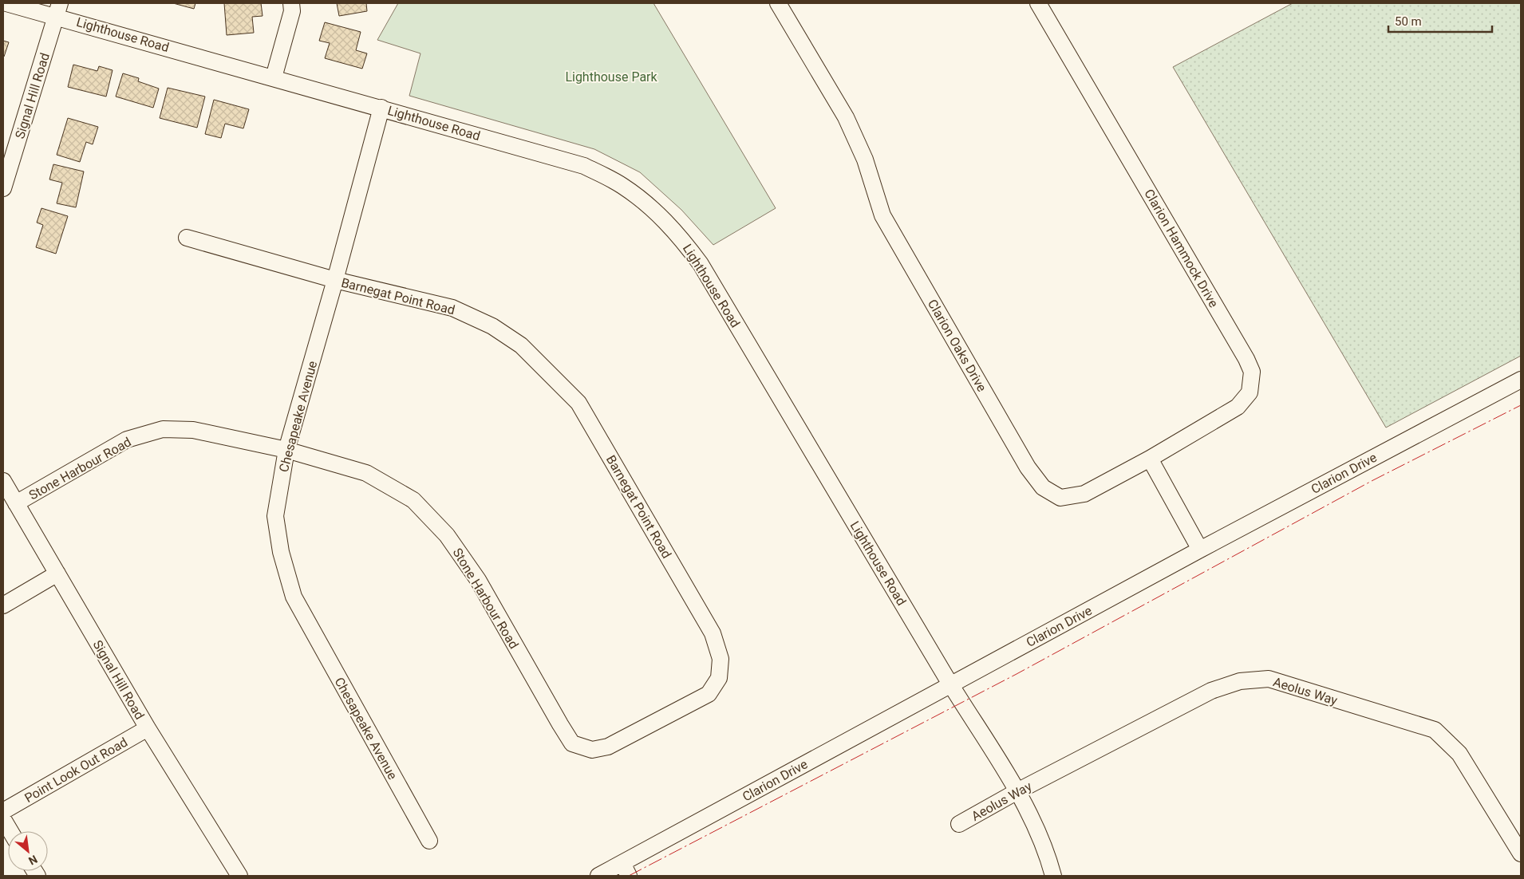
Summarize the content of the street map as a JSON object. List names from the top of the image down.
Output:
{
  "streets": {
    "street": [
      "Lighthouse Road",
      "Signal Hill Road",
      "Clarion Hammock Drive",
      "Barnegat Point Road",
      "Clarion Oaks Drive",
      "Chesapeake Avenue",
      "Stone Harbour Road",
      "Clarion Drive",
      "Aeolus Way",
      "Point Look Out Road"
    ]
  },
  "crossings": [
    ["Lighthouse Road", "Signal Hill Road"],
    ["Lighthouse Road", "Chesapeake Avenue"],
    ["Lighthouse Road", "Clarion Drive"],
    ["Lighthouse Road", "Aeolus Way"],
    ["Signal Hill Road", "Stone Harbour Road"],
    ["Signal Hill Road", "Point Look Out Road"],
    ["Clarion Hammock Drive", "Clarion Oaks Drive"],
    ["Barnegat Point Road", "Chesapeake Avenue"],
    ["Barnegat Point Road", "Stone Harbour Road"],
    ["Chesapeake Avenue", "Stone Harbour Road"]
  ],
  "parks": ["Lighthouse Park"],
  "scale_bar": "50 m",
  "north": "bottom right"
}
